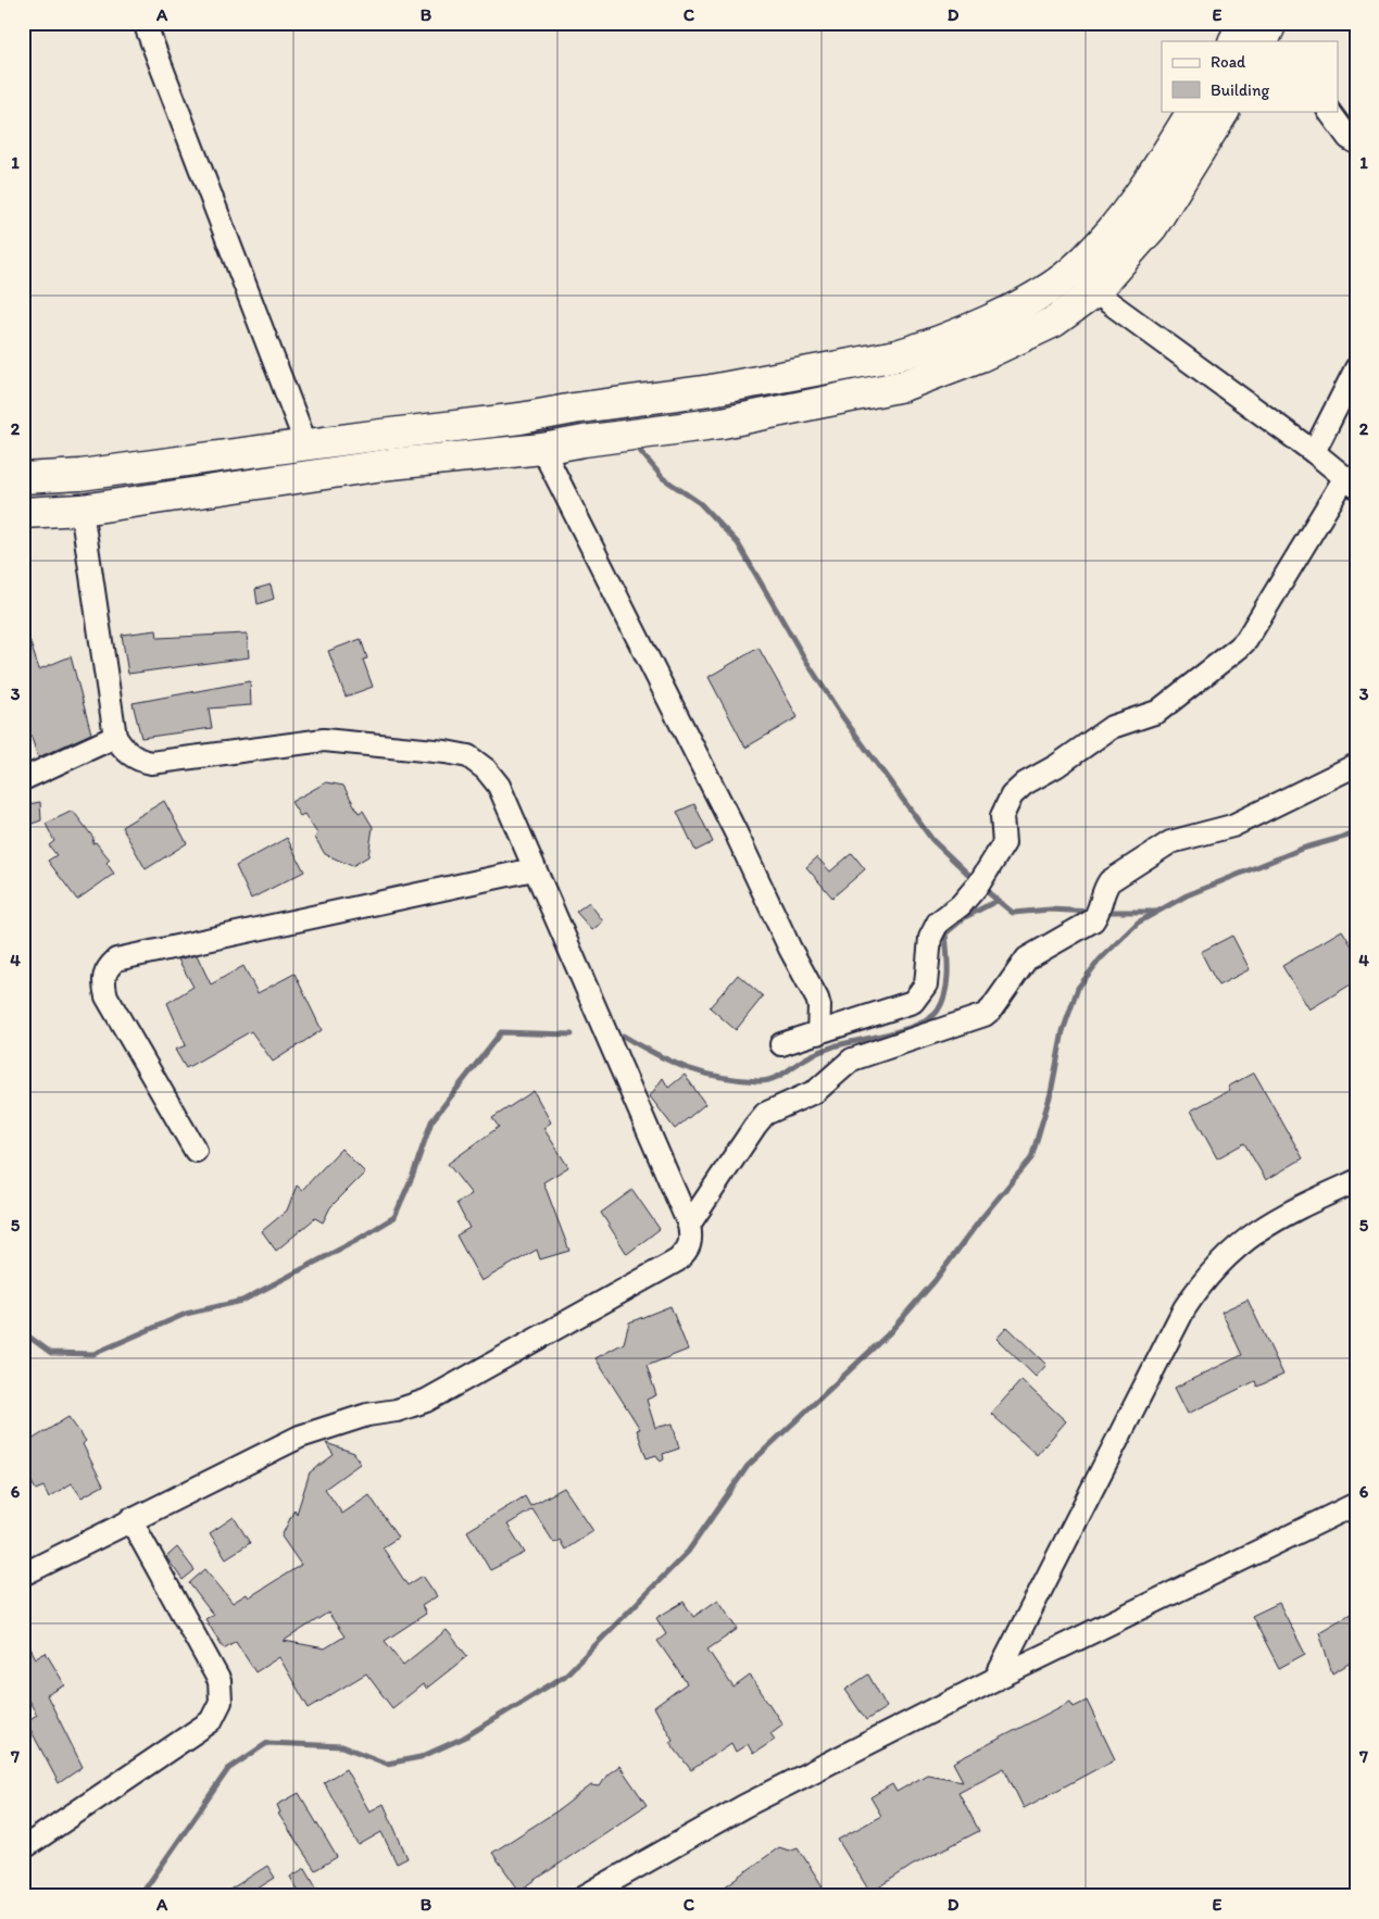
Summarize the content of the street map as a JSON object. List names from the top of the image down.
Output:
{
  "legend": ["Road", "Building"],
  "grid": {
    "columns": [
      "A",
      "B",
      "C",
      "D",
      "E"
    ],
    "rows": [
      "1",
      "2",
      "3",
      "4",
      "5",
      "6",
      "7"
    ]
  }
}
